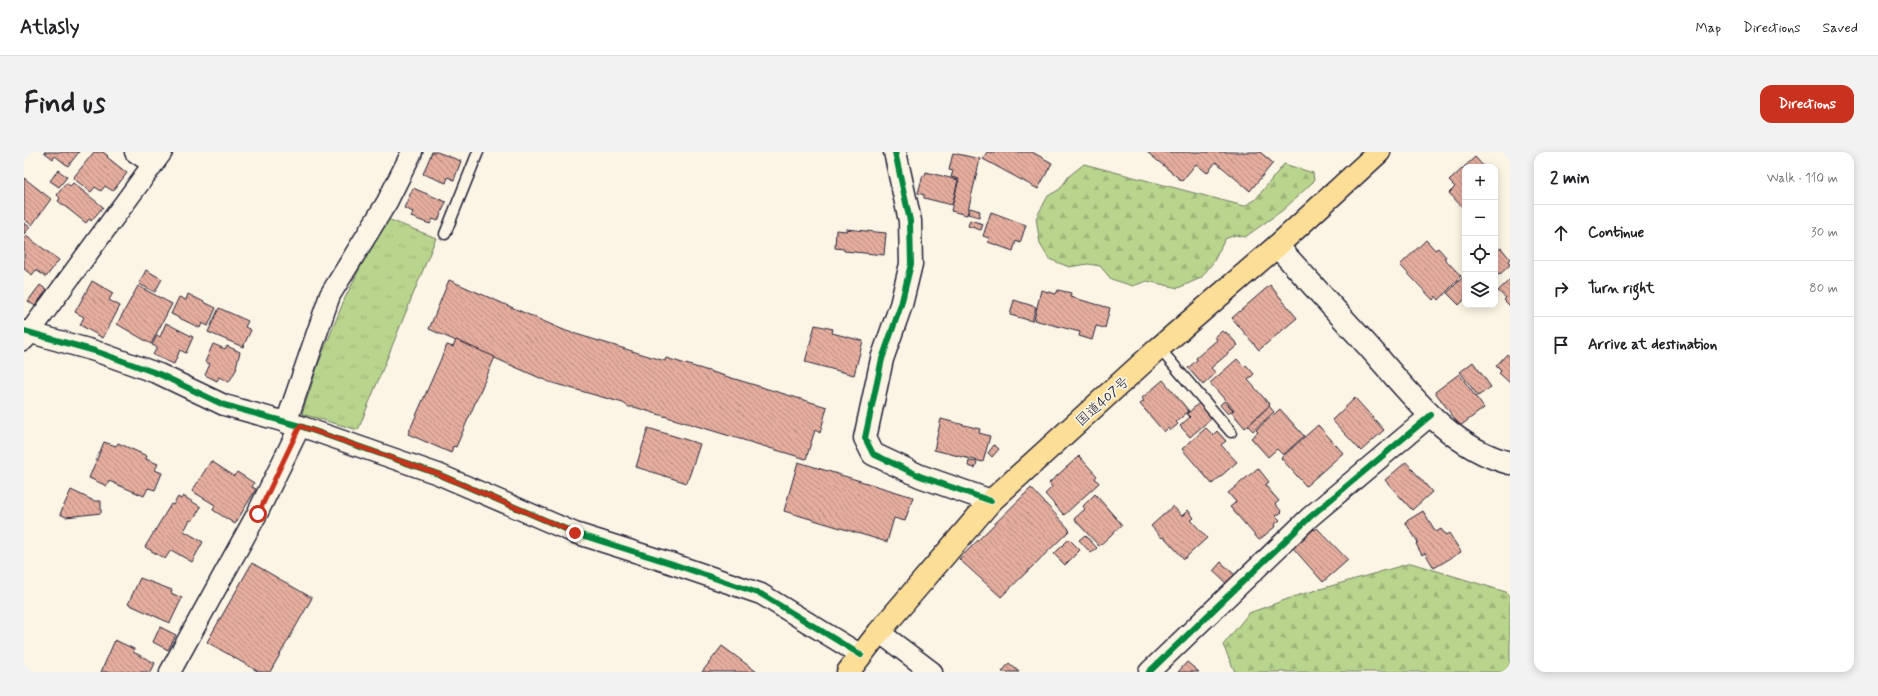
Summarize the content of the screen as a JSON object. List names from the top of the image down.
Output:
{
  "streets": {
    "highway": ["国道407号"]
  },
  "page": {
    "header": "Atlasly",
    "nav": ["Map", "Directions", "Saved"],
    "buttons": "Directions",
    "title": "Find us",
    "heading": ["2 min", "Walk · 110 m"],
    "map_buttons": ["+", "−"],
    "list": [
      ["Continue", "30 m"],
      ["Turn right", "80 m"],
      "Arrive at destination"
    ]
  }
}
